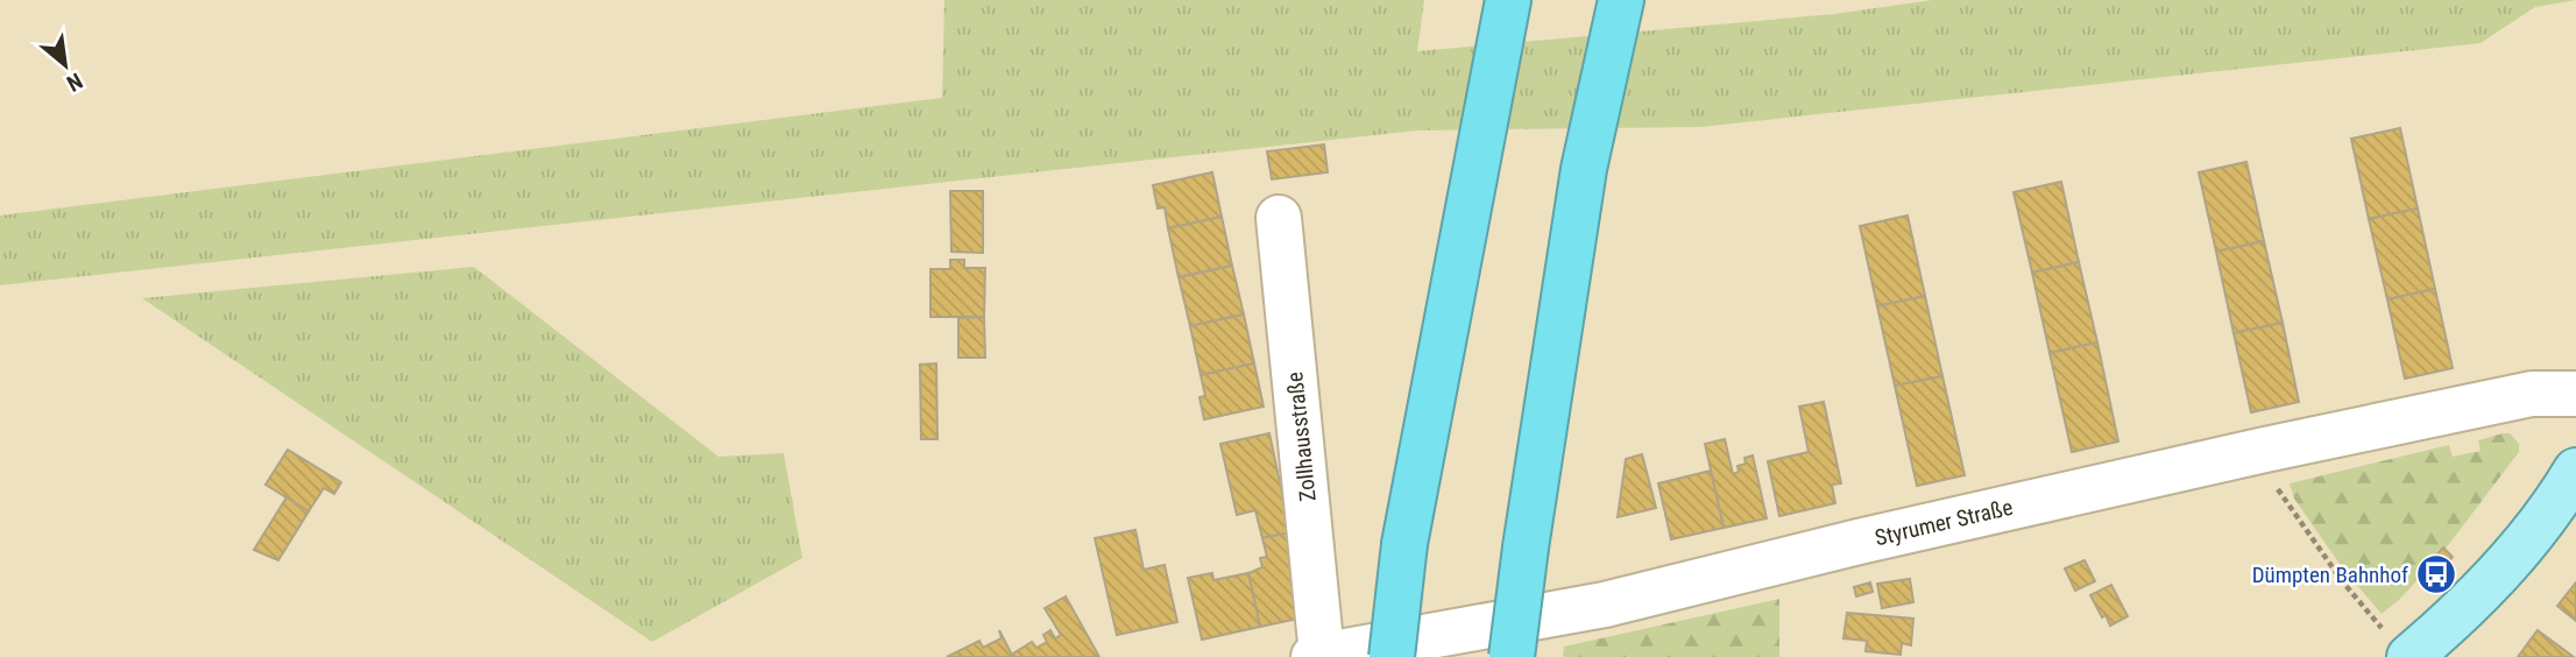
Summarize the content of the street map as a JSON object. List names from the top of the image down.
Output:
{
  "streets": {
    "street": ["Zollhausstraße", "Styrumer Straße"]
  },
  "crossings": [
    ["Zollhausstraße", "Styrumer Straße"]
  ],
  "places": {
    "bus stop": ["Dümpten Bahnhof"]
  },
  "north": "bottom right"
}
